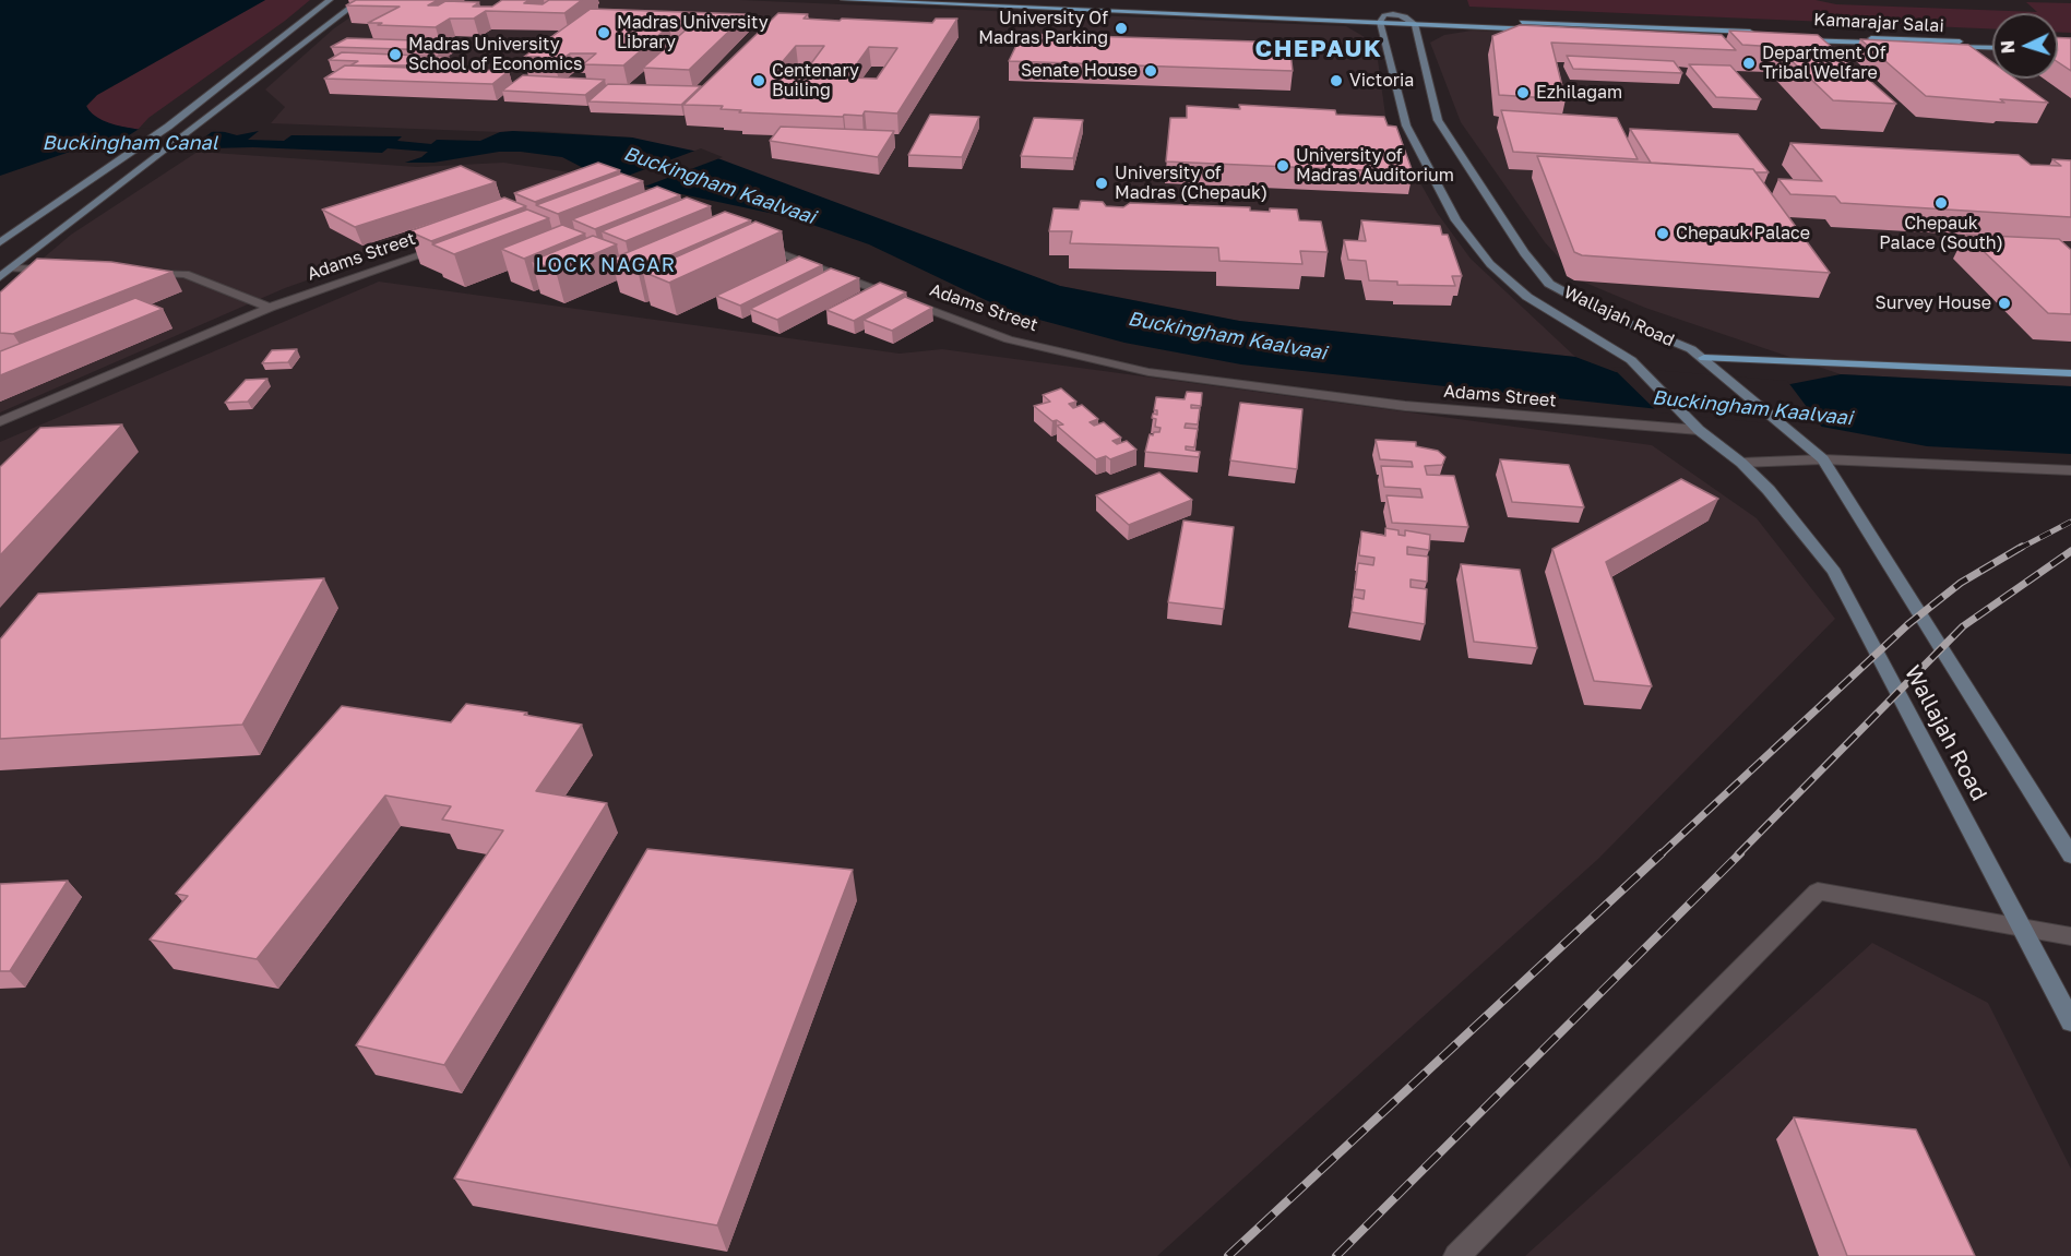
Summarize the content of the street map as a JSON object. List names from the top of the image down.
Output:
{
  "streets": {
    "main road": ["Kamarajar Salai", "Wallajah Road"],
    "street": ["Adams Street"]
  },
  "crossings": [
    ["Adams Street", "Wallajah Road"]
  ],
  "districts": ["CHEPAUK", "LOCK NAGAR"],
  "water": ["Buckingham Canal", "Buckingham Kaalvaai"],
  "places": [
    "University Of Madras Parking",
    "Madras University Library",
    "Madras University School of Economics",
    "Department Of Tribal Welfare",
    "Senate House",
    "Centenary Builing",
    "Victoria",
    "Ezhilagam",
    "University of Madras Auditorium",
    "University of Madras (Chepauk)",
    "Chepauk Palace (South)",
    "Chepauk Palace",
    "Survey House"
  ],
  "north": "left"
}
